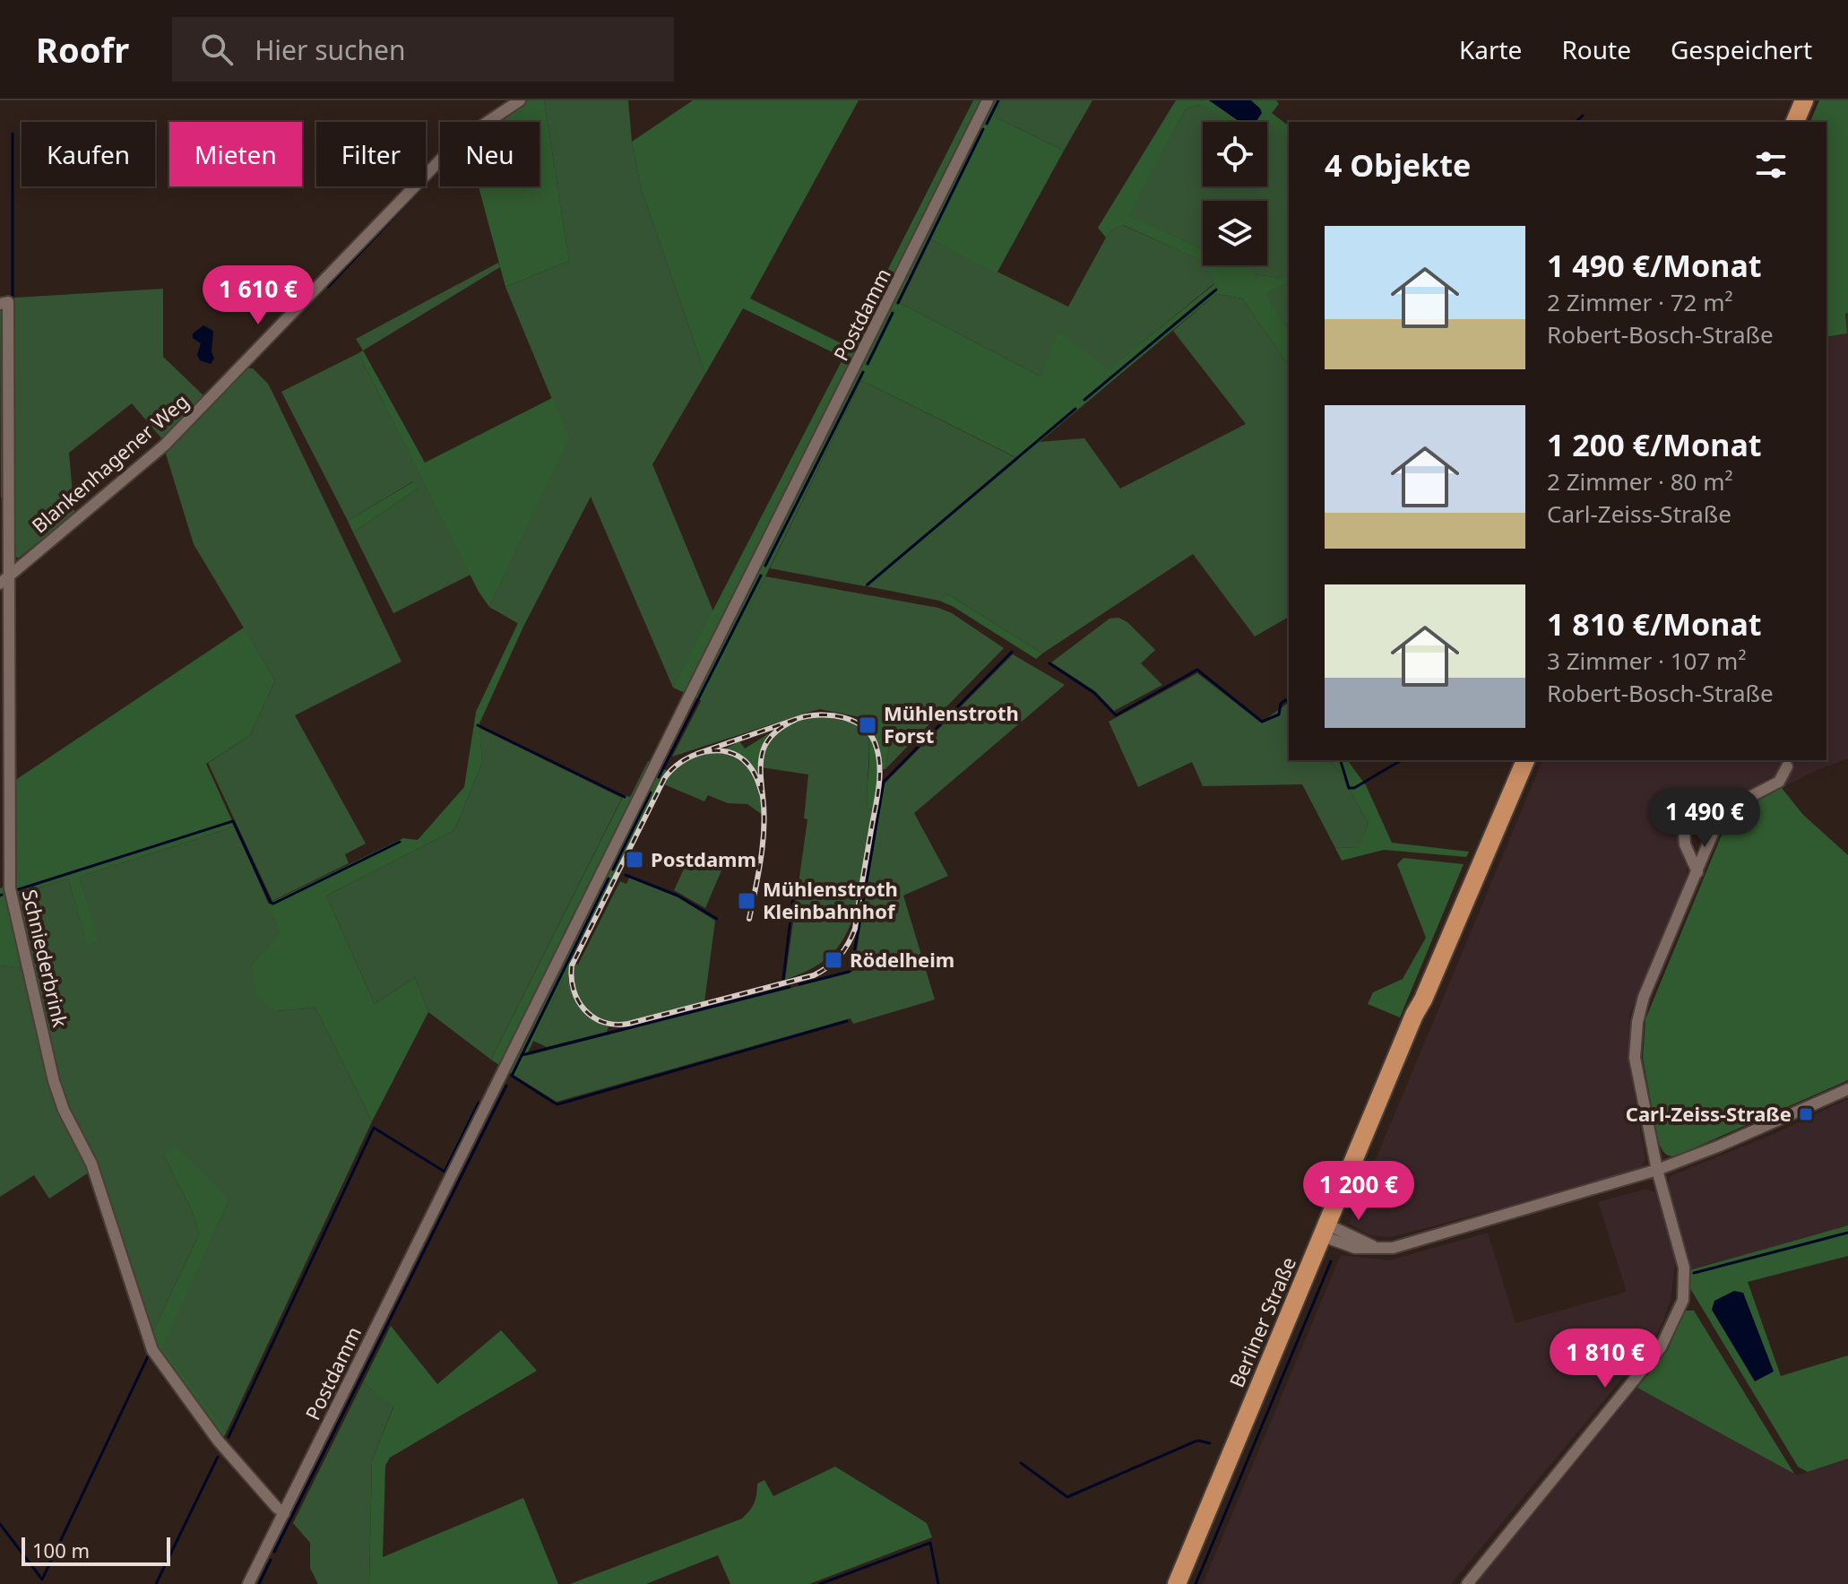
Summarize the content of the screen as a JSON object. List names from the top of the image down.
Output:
{
  "streets": {
    "main road": ["Berliner Straße"],
    "street": ["Postdamm", "Blankenhagener Weg", "Schniederbrink"]
  },
  "crossings": [
    ["Postdamm", "Schniederbrink"],
    ["Blankenhagener Weg", "Schniederbrink"]
  ],
  "places": {
    "transit": [
      "Mühlenstroth Forst",
      "Postdamm",
      "Mühlenstroth Kleinbahnhof",
      "Rödelheim",
      "Carl-Zeiss-Straße"
    ]
  },
  "scale_bar": "100 m",
  "page": {
    "header": "Roofr",
    "search": "Hier suchen",
    "nav": ["Karte", "Route", "Gespeichert"],
    "chip": [
      "Kaufen",
      "Mieten",
      "Filter",
      "Neu"
    ],
    "heading": "4 Objekte",
    "list": [
      {
        "name": "1 490 €/Monat",
        "note": "2 Zimmer · 72 m² · Robert-Bosch-Straße"
      },
      {
        "name": "1 200 €/Monat",
        "note": "2 Zimmer · 80 m² · Carl-Zeiss-Straße"
      },
      {
        "name": "1 810 €/Monat",
        "note": "3 Zimmer · 107 m² · Robert-Bosch-Straße"
      }
    ],
    "price": [
      "1 610 €",
      "1 490 €",
      "1 200 €",
      "1 810 €"
    ],
    "scale": "100 m"
  }
}
